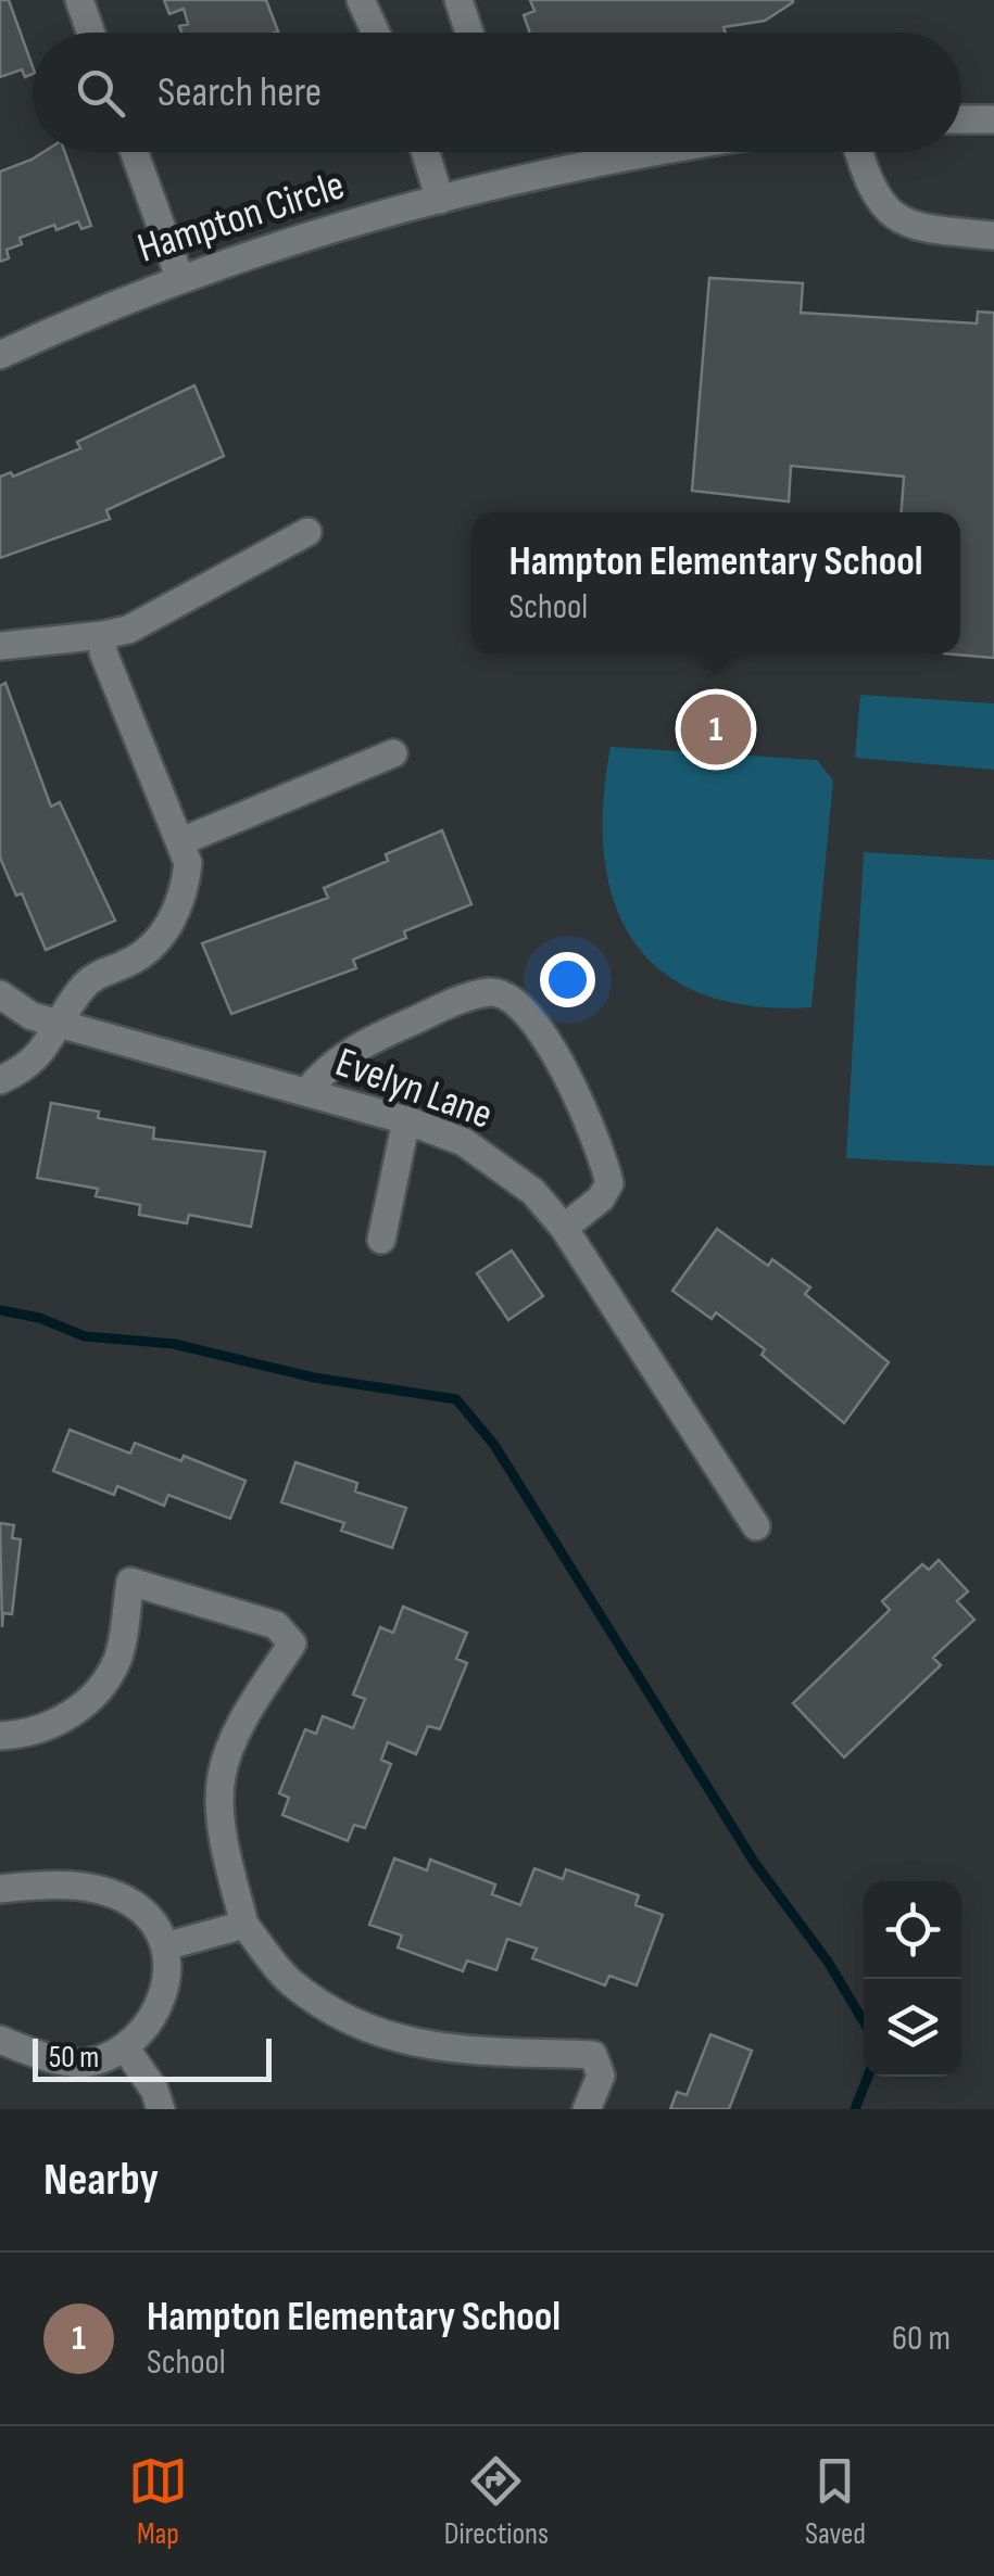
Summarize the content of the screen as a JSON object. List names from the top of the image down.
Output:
{
  "streets": {
    "street": ["Hampton Circle", "Evelyn Lane"]
  },
  "scale_bar": "50 m",
  "page": {
    "search": "Search here",
    "popup": ["Hampton Elementary School", "School"],
    "pins": "1",
    "scale": "50 m",
    "heading": "Nearby",
    "list": [
      {
        "mark": "1",
        "name": "Hampton Elementary School",
        "note": "School",
        "value": "60 m"
      }
    ],
    "nav": ["Map", "Directions", "Saved"]
  }
}
